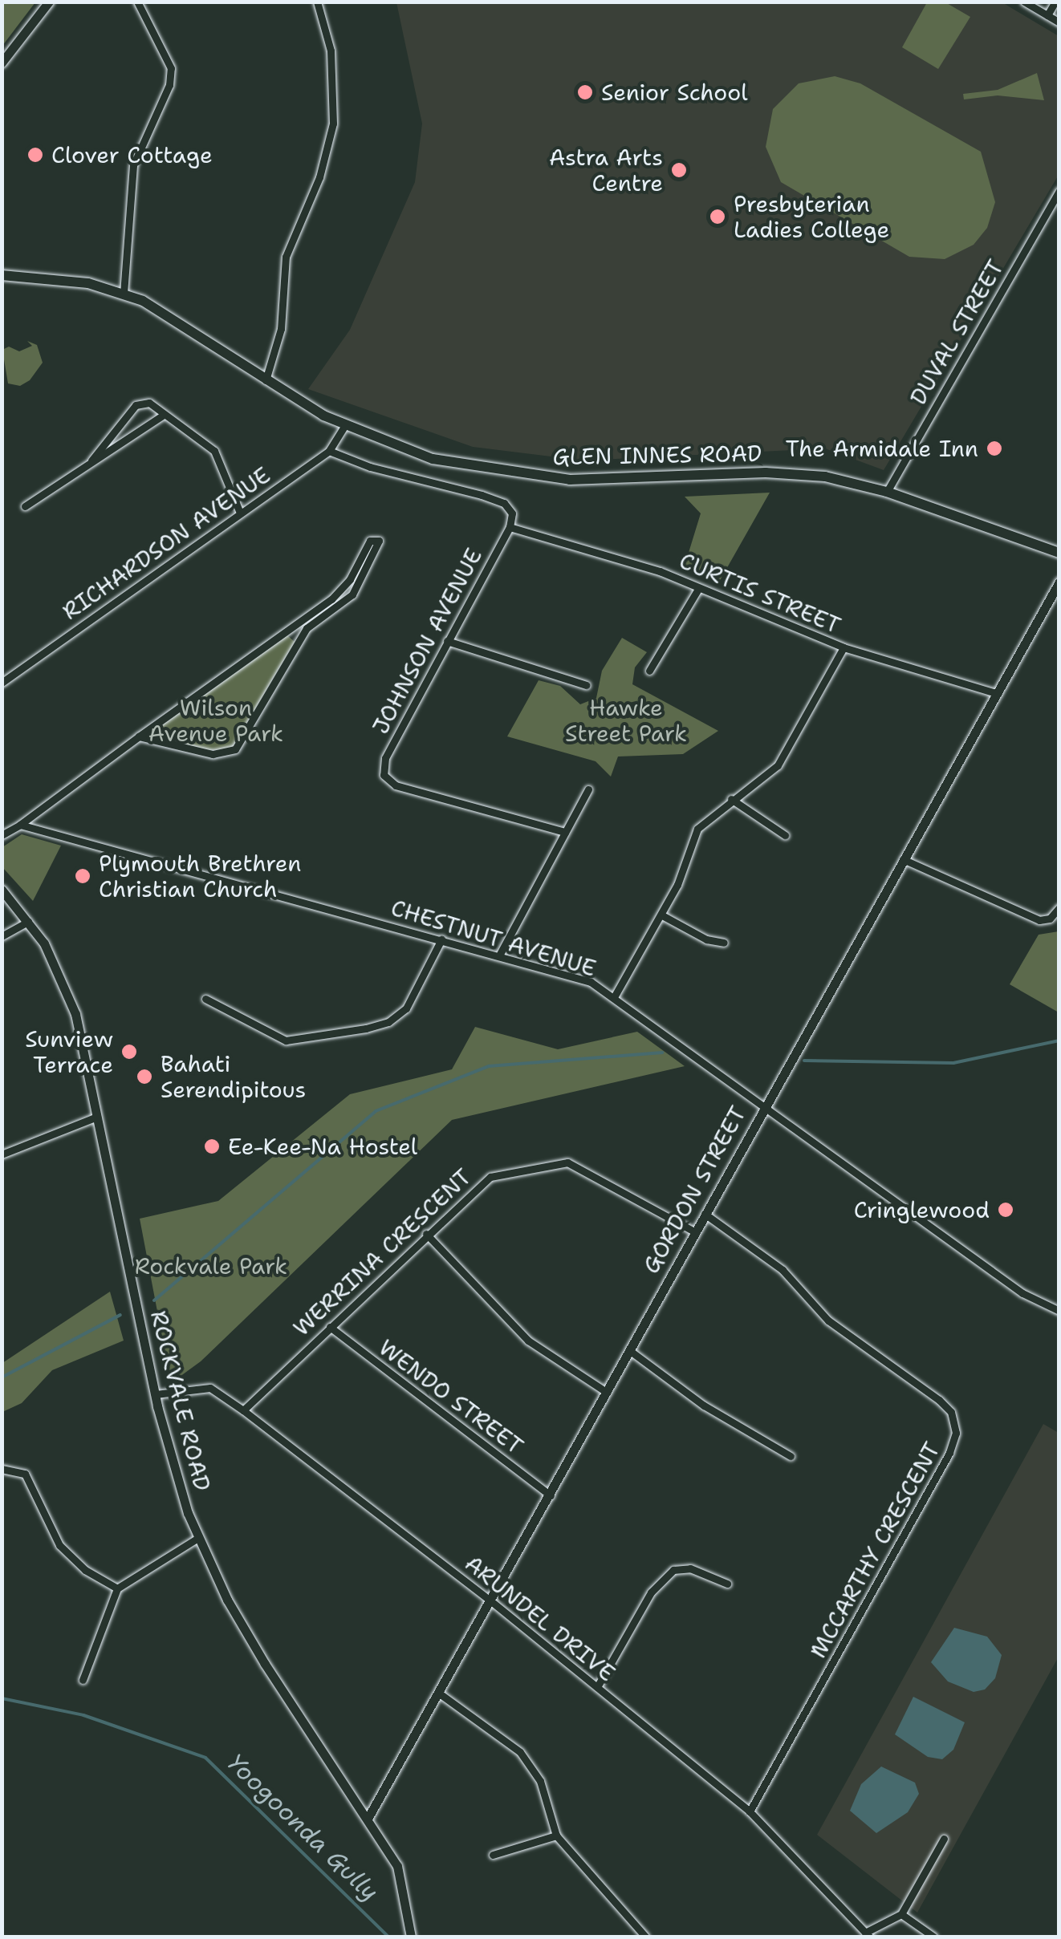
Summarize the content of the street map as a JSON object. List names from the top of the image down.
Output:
{
  "streets": {
    "main road": ["GLEN INNES ROAD"],
    "street": [
      "DUVAL STREET",
      "RICHARDSON AVENUE",
      "CURTIS STREET",
      "JOHNSON AVENUE",
      "CHESTNUT AVENUE",
      "GORDON STREET",
      "WERRINA CRESCENT",
      "WENDO STREET",
      "ROCKVALE ROAD",
      "MCCARTHY CRESCENT",
      "ARUNDEL DRIVE"
    ]
  },
  "crossings": [
    ["DUVAL STREET", "GLEN INNES ROAD"],
    ["GLEN INNES ROAD", "RICHARDSON AVENUE"],
    ["CURTIS STREET", "JOHNSON AVENUE"],
    ["CURTIS STREET", "GORDON STREET"],
    ["CHESTNUT AVENUE", "GORDON STREET"],
    ["GORDON STREET", "WERRINA CRESCENT"],
    ["GORDON STREET", "WENDO STREET"],
    ["GORDON STREET", "ROCKVALE ROAD"],
    ["GORDON STREET", "MCCARTHY CRESCENT"],
    ["GORDON STREET", "ARUNDEL DRIVE"],
    ["WERRINA CRESCENT", "WENDO STREET"],
    ["WERRINA CRESCENT", "ARUNDEL DRIVE"],
    ["ROCKVALE ROAD", "ARUNDEL DRIVE"],
    ["MCCARTHY CRESCENT", "ARUNDEL DRIVE"]
  ],
  "water": ["Yoogoonda Gully"],
  "parks": ["Wilson Avenue Park", "Hawke Street Park", "Rockvale Park"],
  "places": [
    "Senior School",
    "Clover Cottage",
    "Astra Arts Centre",
    "Presbyterian Ladies College",
    "The Armidale Inn",
    "Plymouth Brethren Christian Church",
    "Sunview Terrace",
    "Bahati Serendipitous",
    "Ee-Kee-Na Hostel",
    "Cringlewood"
  ]
}
